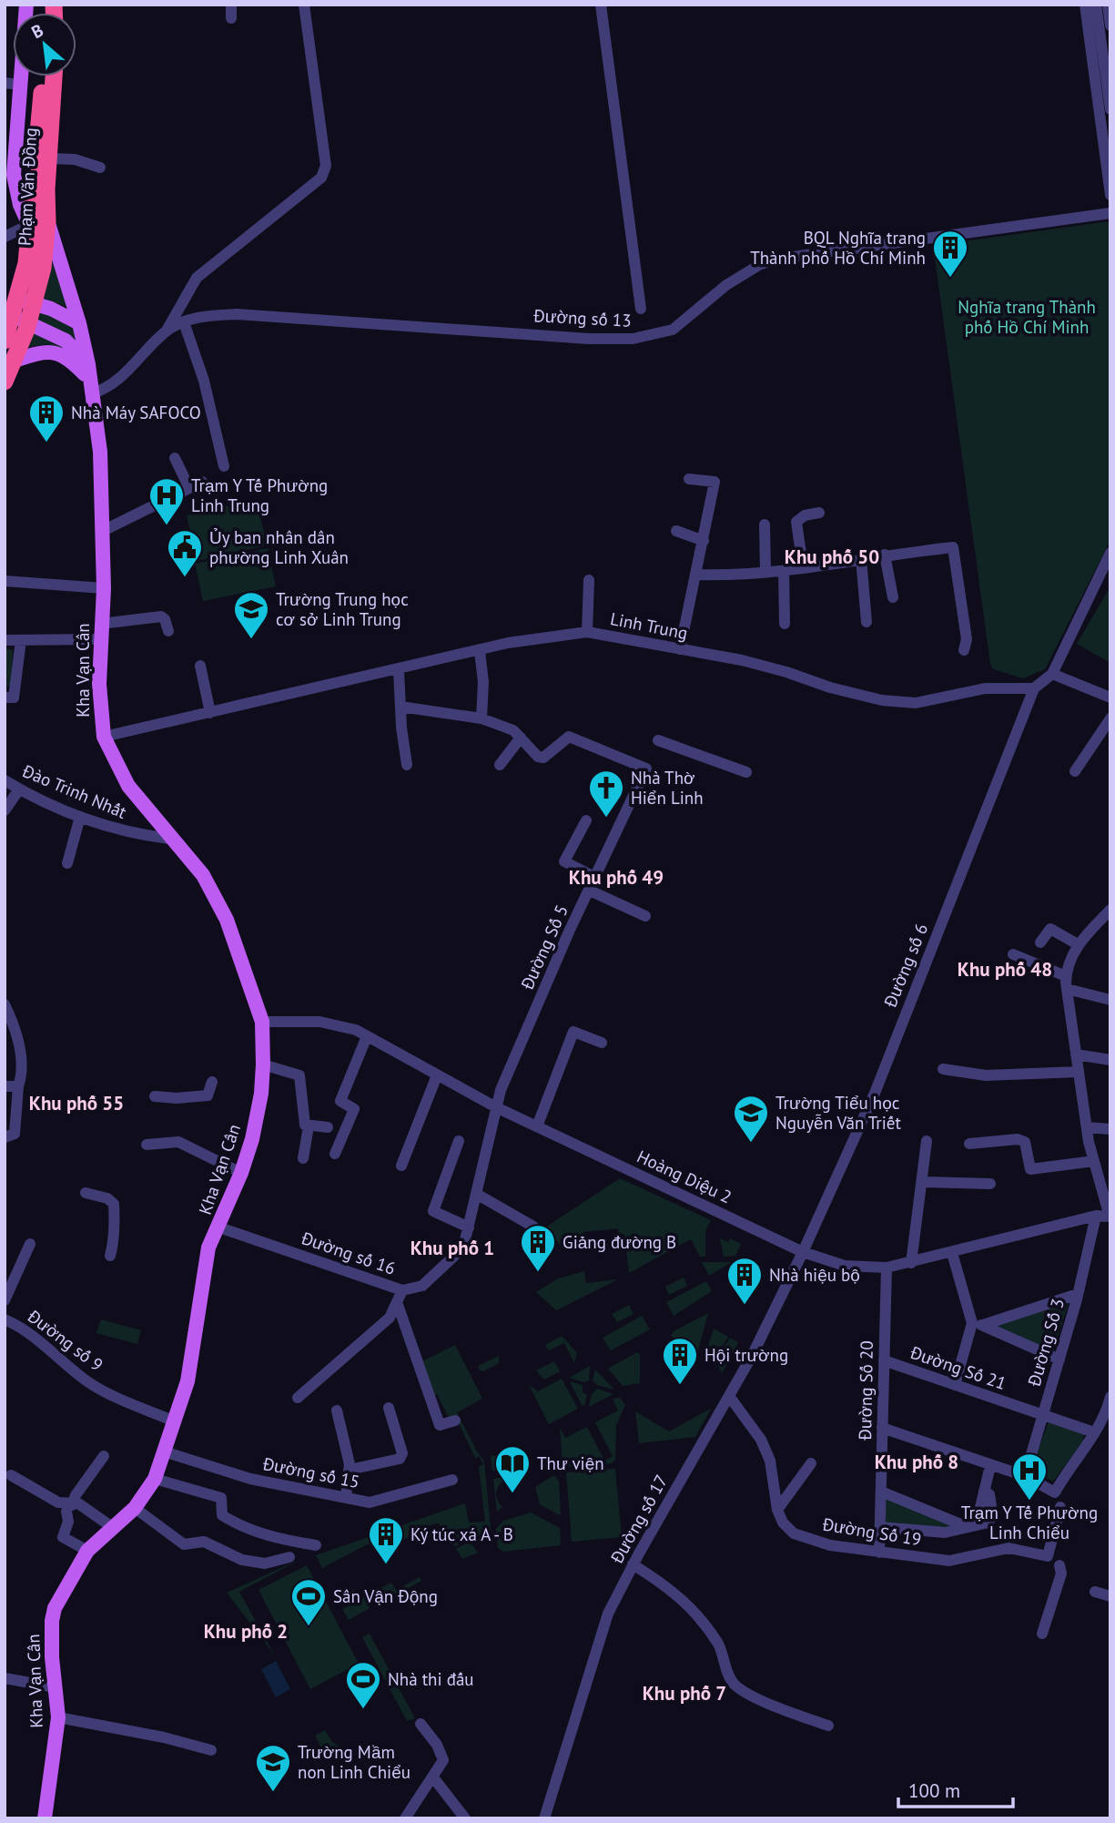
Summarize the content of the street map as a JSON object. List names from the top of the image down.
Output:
{
  "streets": {
    "highway": ["Phạm Văn Đồng"],
    "main road": ["Kha Vạn Cân"],
    "street": [
      "Đường số 13",
      "Linh Trung",
      "Đào Trinh Nhất",
      "Đường Số 5",
      "Đường số 6",
      "Hoàng Diệu 2",
      "Đường số 16",
      "Đường số 9",
      "Đường Số 3",
      "Đường Số 21",
      "Đường Số 20",
      "Đường số 15",
      "Đường số 17",
      "Đường Số 19"
    ]
  },
  "crossings": [
    ["Phạm Văn Đồng", "Kha Vạn Cân"],
    ["Đường số 13", "Kha Vạn Cân"],
    ["Linh Trung", "Kha Vạn Cân"],
    ["Linh Trung", "Đường số 6"],
    ["Kha Vạn Cân", "Đào Trinh Nhất"],
    ["Kha Vạn Cân", "Hoàng Diệu 2"],
    ["Kha Vạn Cân", "Đường số 16"],
    ["Kha Vạn Cân", "Đường số 9"],
    ["Kha Vạn Cân", "Đường số 15"],
    ["Đường Số 5", "Hoàng Diệu 2"],
    ["Đường Số 5", "Đường số 16"],
    ["Đường số 6", "Hoàng Diệu 2"],
    ["Đường số 6", "Đường số 17"],
    ["Hoàng Diệu 2", "Đường số 16"],
    ["Hoàng Diệu 2", "Đường Số 3"],
    ["Hoàng Diệu 2", "Đường Số 20"],
    ["Hoàng Diệu 2", "Đường số 17"],
    ["Đường Số 3", "Đường Số 21"],
    ["Đường Số 21", "Đường Số 20"],
    ["Đường Số 20", "Đường Số 19"],
    ["Đường số 17", "Đường Số 19"]
  ],
  "districts": [
    "Khu phố 50",
    "Khu phố 49",
    "Khu phố 48",
    "Khu phố 55",
    "Khu phố 1",
    "Khu phố 8",
    "Khu phố 2",
    "Khu phố 7"
  ],
  "parks": ["Nghĩa trang Thành phố Hồ Chí Minh"],
  "places": {
    "building": [
      "BQL Nghĩa trang Thành phố Hồ Chí Minh",
      "Nhà Máy SAFOCO",
      "Giảng đường B",
      "Nhà hiệu bộ",
      "Hội trường",
      "Ký túc xá A - B"
    ],
    "hospital": ["Trạm Y Tế Phường Linh Trung", "Trạm Y Tế Phường Linh Chiểu"],
    "public building": ["Ủy ban nhân dân phường Linh Xuân"],
    "school or university": ["Trường Trung học cơ sở Linh Trung", "Trường Tiểu học Nguyễn Văn Triết", "Trường Mầm non Linh Chiểu"],
    "church": ["Nhà Thờ Hiển Linh"],
    "library": ["Thư viện"],
    "sports": ["Sân Vận Động", "Nhà thi đấu"]
  },
  "scale_bar": "100 m",
  "north": "top left"
}
